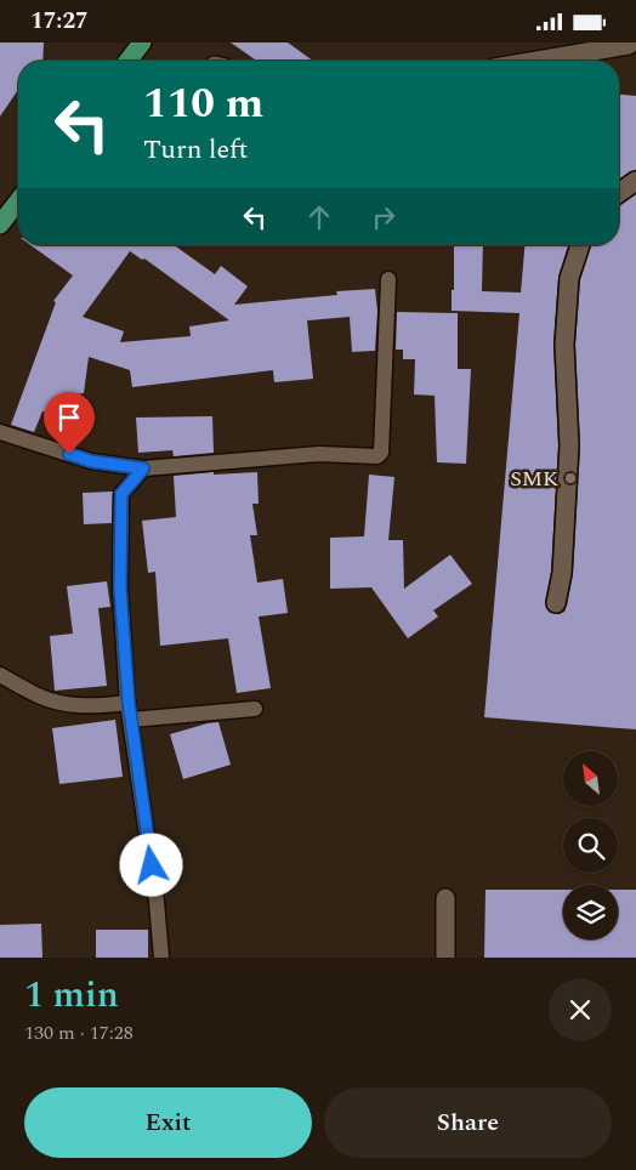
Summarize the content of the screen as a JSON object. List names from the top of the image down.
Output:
{
  "places": ["SMK"],
  "north": "top left",
  "page": {
    "status": "17:27",
    "turn": ["110 m", "Turn left"],
    "heading": ["1 min", "130 m · 17:28"],
    "buttons": ["Exit", "Share"]
  }
}
